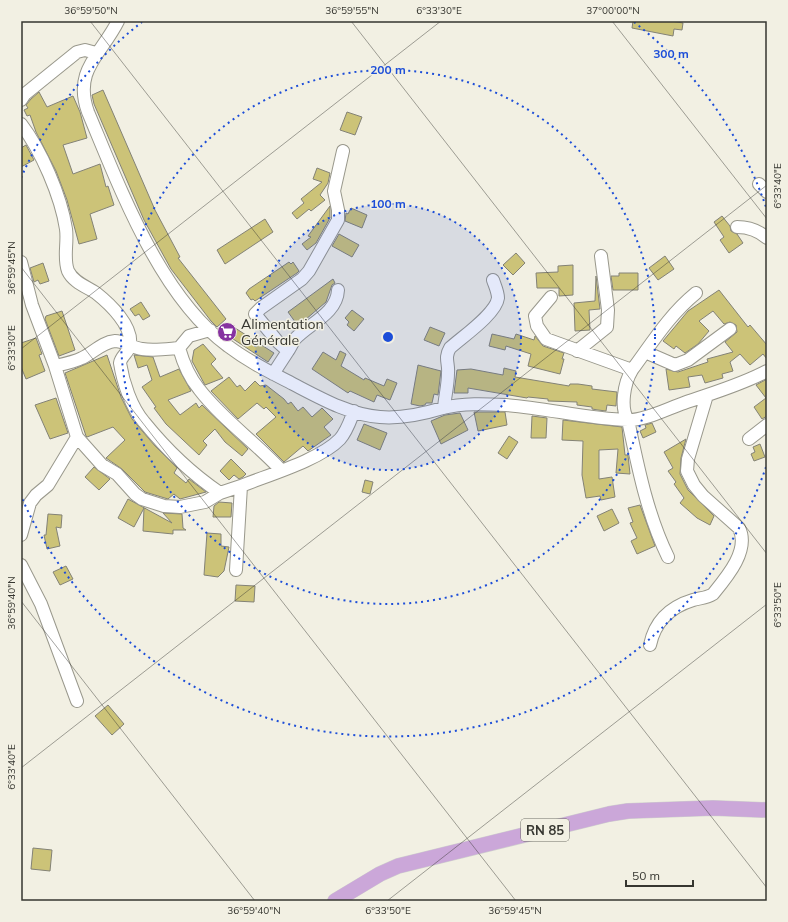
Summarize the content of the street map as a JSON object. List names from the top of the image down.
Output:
{
  "streets": {
    "main road": ["RN 85"]
  },
  "places": {
    "supermarket": ["Alimentation Générale"]
  },
  "scale_bar": "50 m",
  "coordinates": [
    "36°59'50\"N",
    "36°59'55\"N",
    "6°33'30\"E",
    "37°00'00\"N",
    "6°33'40\"E",
    "36°59'45\"N",
    "36°59'40\"N",
    "6°33'50\"E"
  ],
  "rings": ["300 m", "200 m", "100 m"]
}
